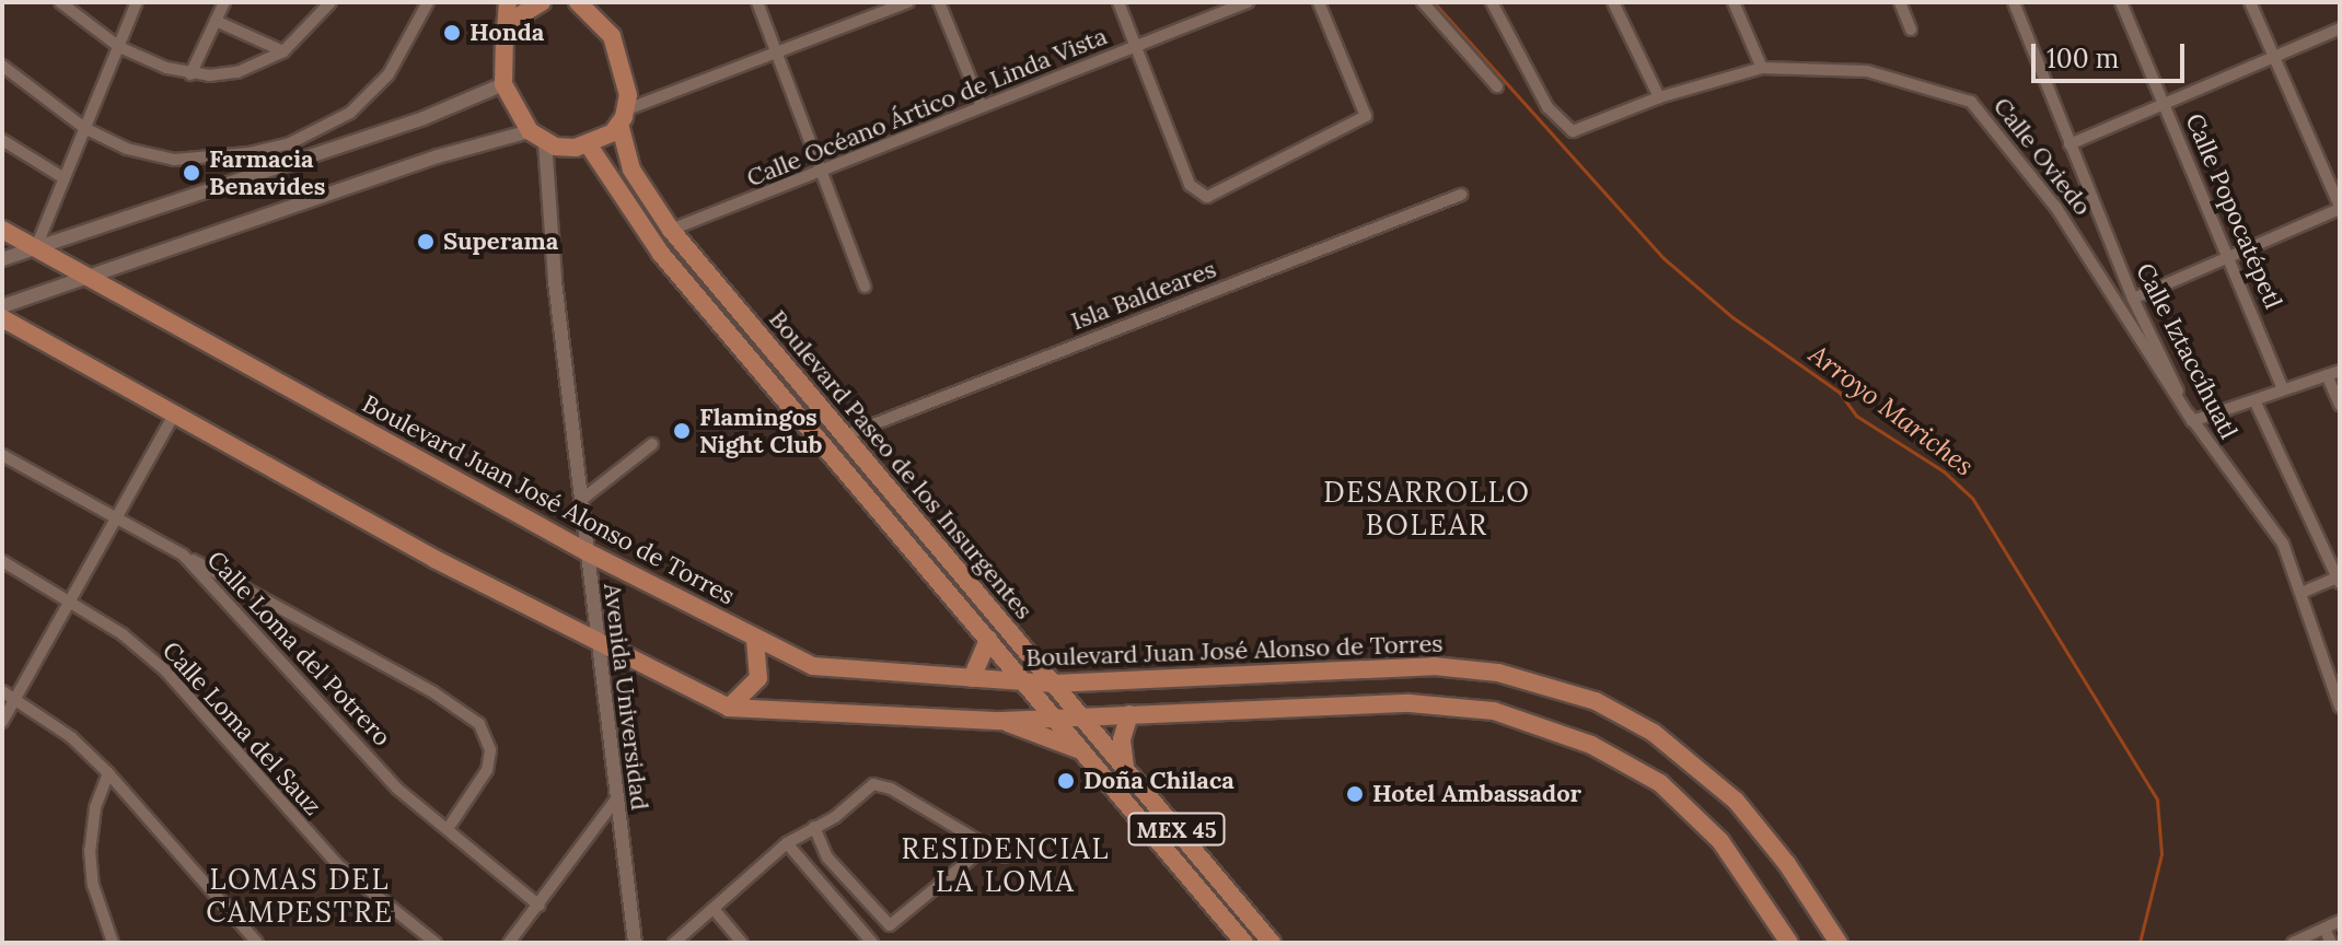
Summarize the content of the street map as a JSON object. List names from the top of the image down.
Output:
{
  "streets": {
    "main road": ["Boulevard Paseo de los Insurgentes", "Boulevard Juan José Alonso de Torres", "MEX 45"],
    "street": [
      "Calle Océano Ártico de Linda Vista",
      "Calle Oviedo",
      "Calle Popocatépetl",
      "Isla Baldeares",
      "Calle Iztaccíhuatl",
      "Calle Loma del Potrero",
      "Avenida Universidad",
      "Calle Loma del Sauz"
    ]
  },
  "crossings": [
    ["Calle Océano Ártico de Linda Vista", "Boulevard Paseo de los Insurgentes"],
    ["Calle Oviedo", "Calle Iztaccíhuatl"],
    ["Isla Baldeares", "Boulevard Paseo de los Insurgentes"],
    ["Boulevard Paseo de los Insurgentes", "Boulevard Juan José Alonso de Torres"],
    ["Boulevard Juan José Alonso de Torres", "Avenida Universidad"]
  ],
  "districts": ["DESARROLLO BOLEAR", "RESIDENCIAL LA LOMA", "LOMAS DEL CAMPESTRE"],
  "water": ["Arroyo Mariches"],
  "places": [
    "Honda",
    "Farmacia Benavides",
    "Superama",
    "Flamingos Night Club",
    "Doña Chilaca",
    "Hotel Ambassador"
  ],
  "scale_bar": "100 m"
}
